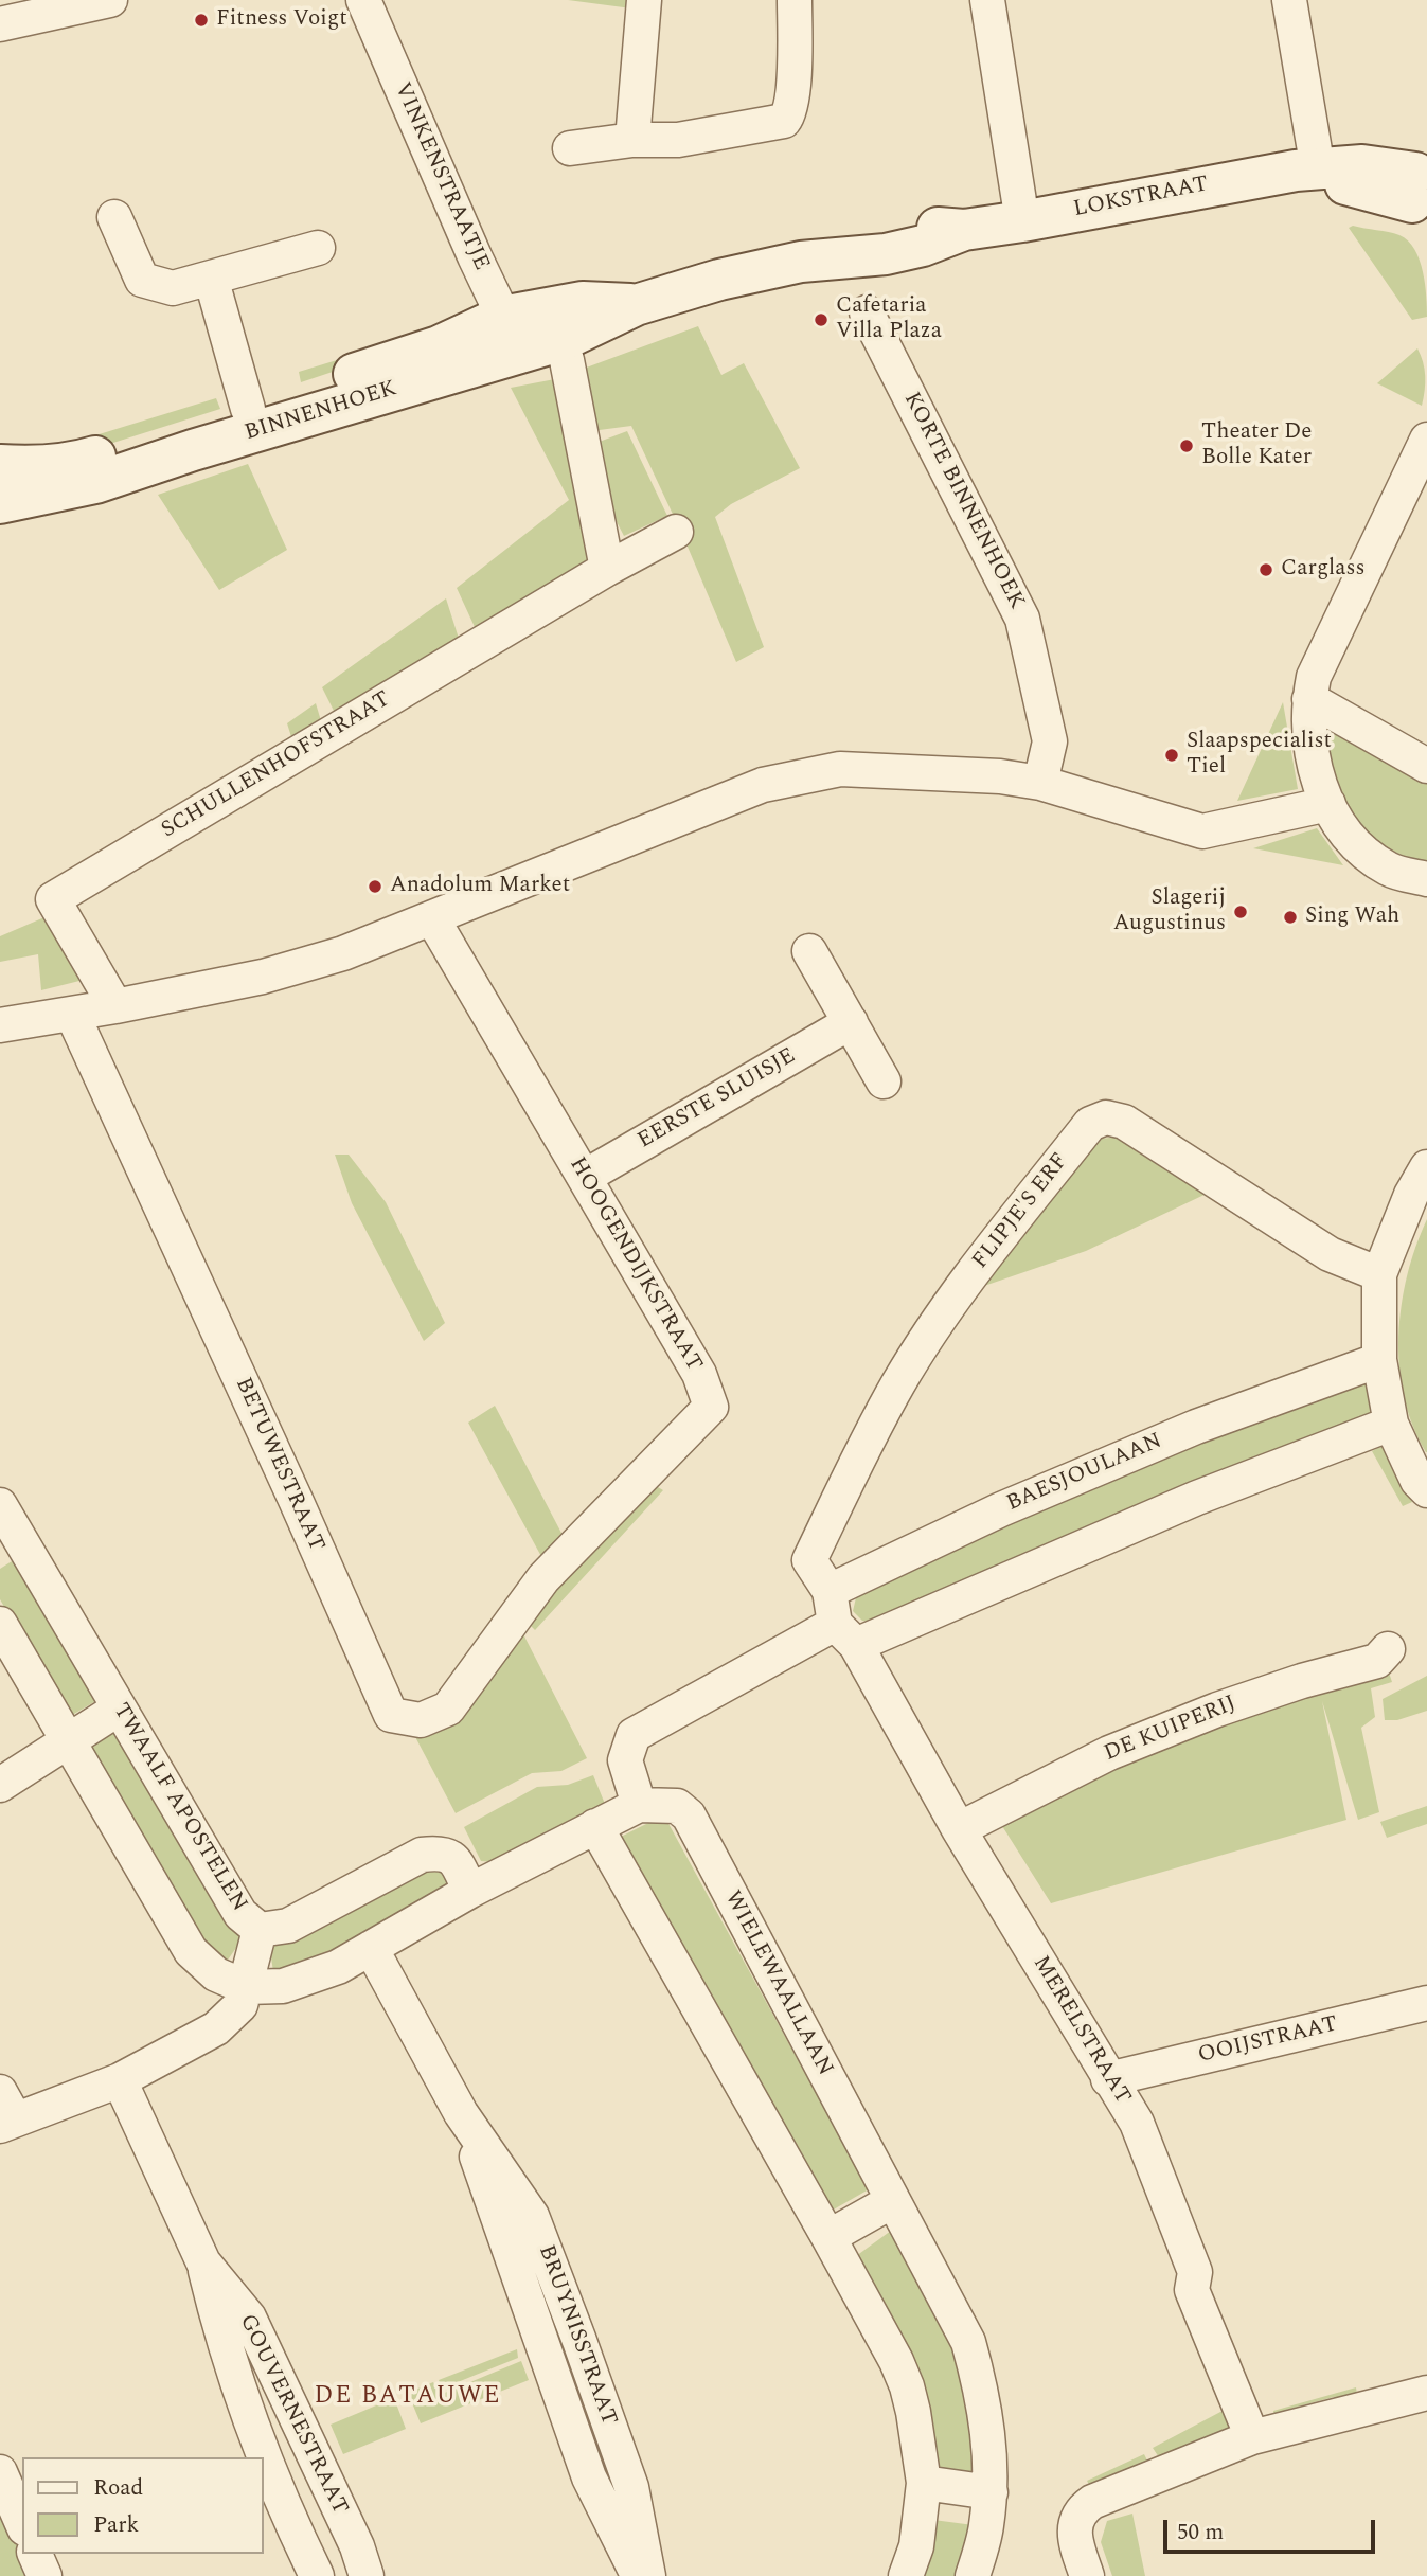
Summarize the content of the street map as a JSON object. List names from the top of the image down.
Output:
{
  "streets": {
    "main road": ["LOKSTRAAT", "BINNENHOEK"],
    "street": [
      "VINKENSTRAATJE",
      "KORTE BINNENHOEK",
      "SCHULLENHOFSTRAAT",
      "EERSTE SLUISJE",
      "FLIPJE'S ERF",
      "HOOGENDIJKSTRAAT",
      "BETUWESTRAAT",
      "BAESJOULAAN",
      "DE KUIPERIJ",
      "TWAALF APOSTELEN",
      "WIELEWAALLAAN",
      "MERELSTRAAT",
      "OOIJSTRAAT",
      "BRUYNISSTRAAT",
      "GOUVERNESTRAAT"
    ]
  },
  "crossings": [
    ["VINKENSTRAATJE", "BINNENHOEK"],
    ["LOKSTRAAT", "BINNENHOEK"],
    ["EERSTE SLUISJE", "HOOGENDIJKSTRAAT"],
    ["FLIPJE'S ERF", "BAESJOULAAN"],
    ["HOOGENDIJKSTRAAT", "BETUWESTRAAT"],
    ["DE KUIPERIJ", "MERELSTRAAT"],
    ["MERELSTRAAT", "OOIJSTRAAT"]
  ],
  "districts": ["DE BATAUWE"],
  "places": [
    "Fitness Voigt",
    "Cafetaria Villa Plaza",
    "Theater De Bolle Kater",
    "Carglass",
    "Slaapspecialist Tiel",
    "Anadolum Market",
    "Slagerij Augustinus",
    "Sing Wah"
  ],
  "legend": ["Road", "Park"],
  "scale_bar": "50 m"
}
